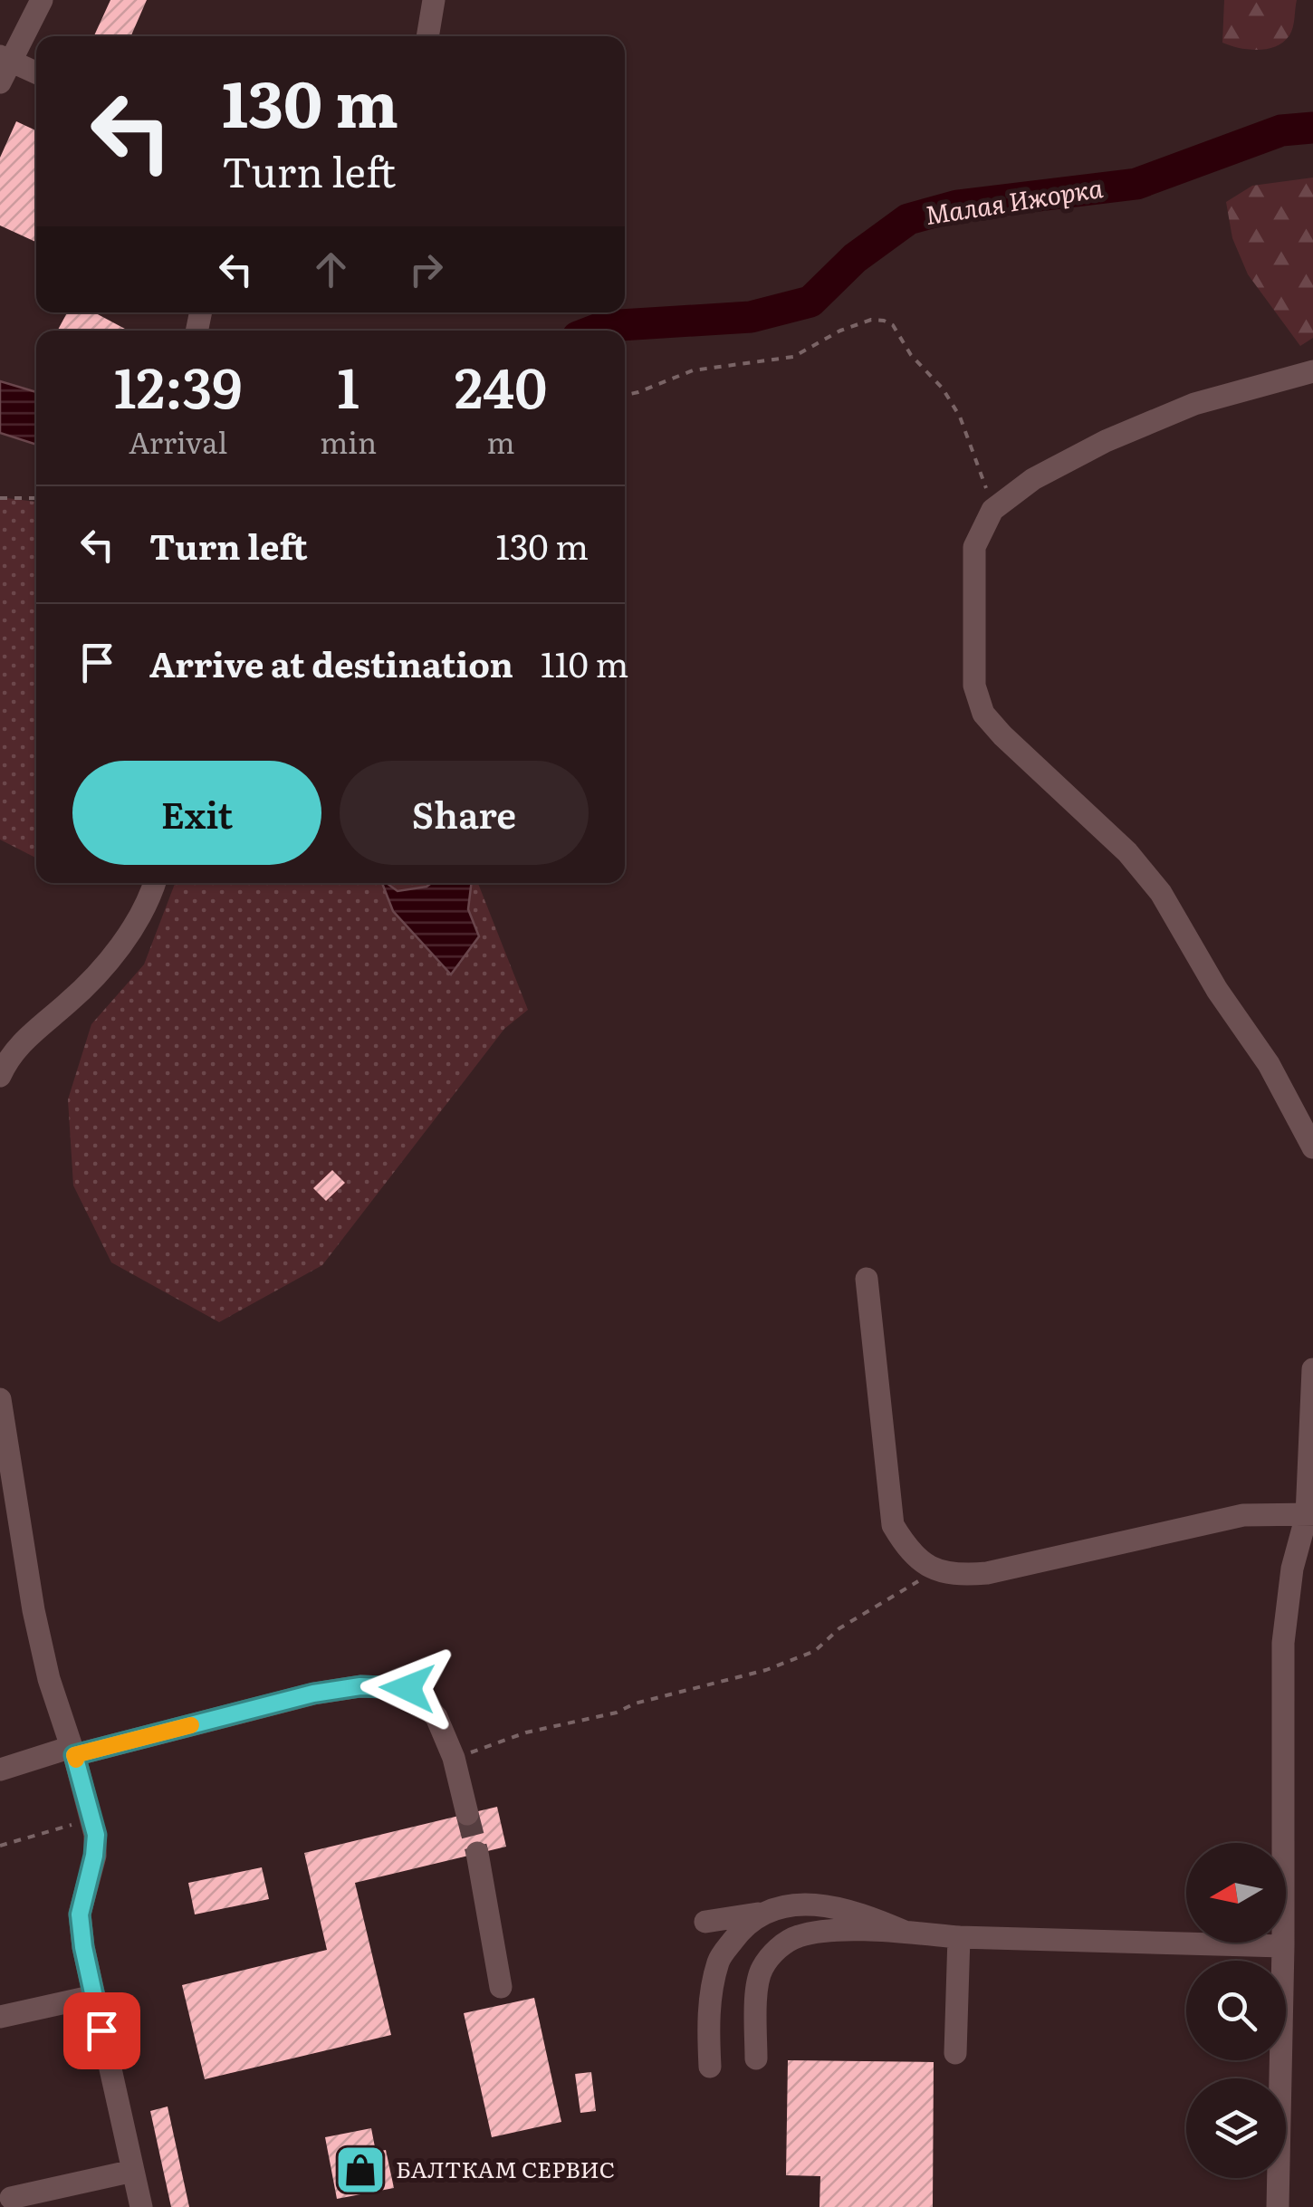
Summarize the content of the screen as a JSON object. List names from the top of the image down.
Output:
{
  "water": ["Малая Ижорка"],
  "places": {
    "shop": ["БАЛТКАМ СЕРВИС"]
  },
  "north": "left",
  "page": {
    "turn": ["130 m", "Turn left"],
    "eta": [
      "12:39",
      "Arrival",
      "1",
      "min",
      "240",
      "m"
    ],
    "list": [
      {
        "name": "Turn left",
        "value": "130 m"
      },
      {
        "name": "Arrive at destination",
        "value": "110 m"
      }
    ],
    "buttons": ["Exit", "Share"]
  }
}
